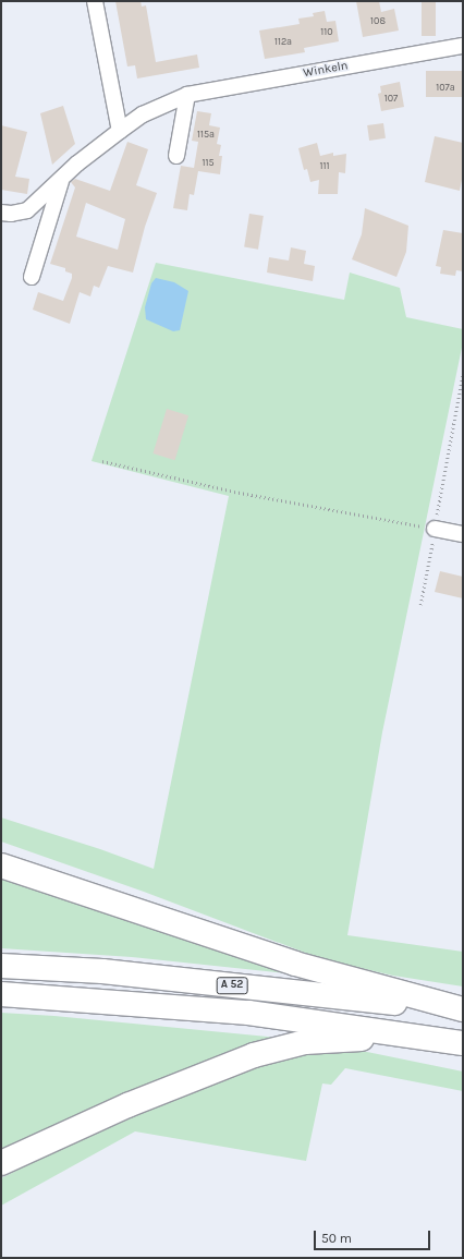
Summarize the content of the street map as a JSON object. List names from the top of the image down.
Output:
{
  "streets": {
    "highway": ["A 52"],
    "street": ["Winkeln"]
  },
  "house_numbers": [
    "108",
    "110",
    "112a",
    "107a",
    "107",
    "115a",
    "115",
    "111"
  ],
  "scale_bar": "50 m"
}
